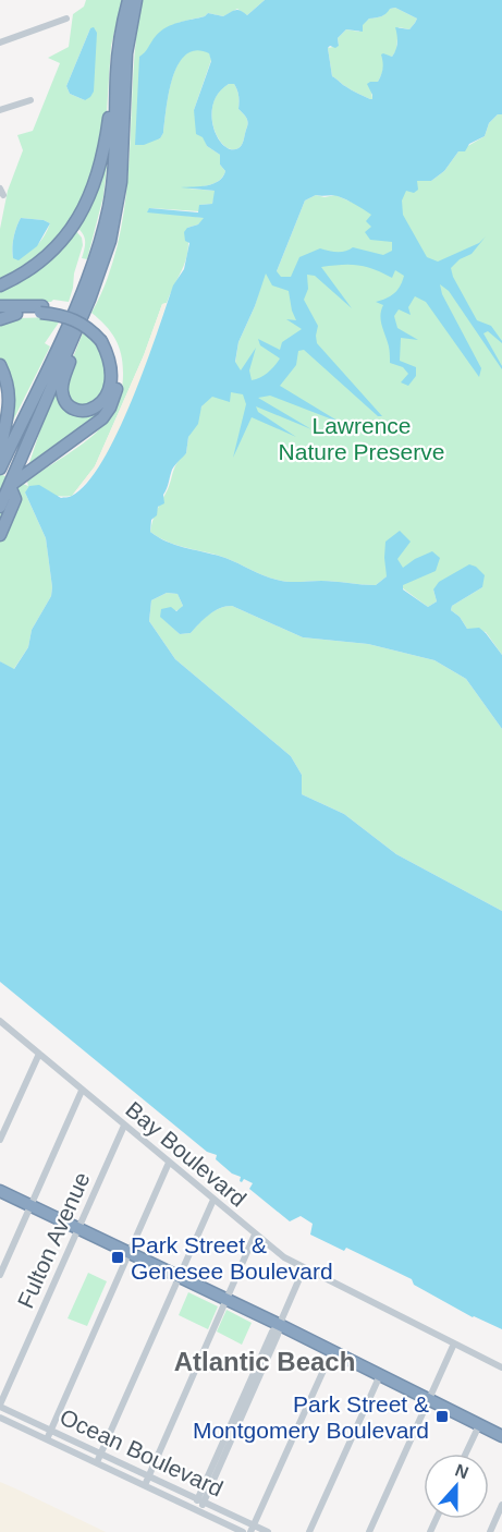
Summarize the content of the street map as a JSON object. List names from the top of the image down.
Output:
{
  "streets": {
    "street": ["Bay Boulevard", "Fulton Avenue", "Ocean Boulevard"]
  },
  "crossings": [
    ["Bay Boulevard", "Fulton Avenue"],
    ["Fulton Avenue", "Ocean Boulevard"]
  ],
  "districts": ["Atlantic Beach"],
  "parks": ["Lawrence Nature Preserve"],
  "places": {
    "transit": ["Park Street & Genesee Boulevard", "Park Street & Montgomery Boulevard"]
  },
  "north": "top"
}
